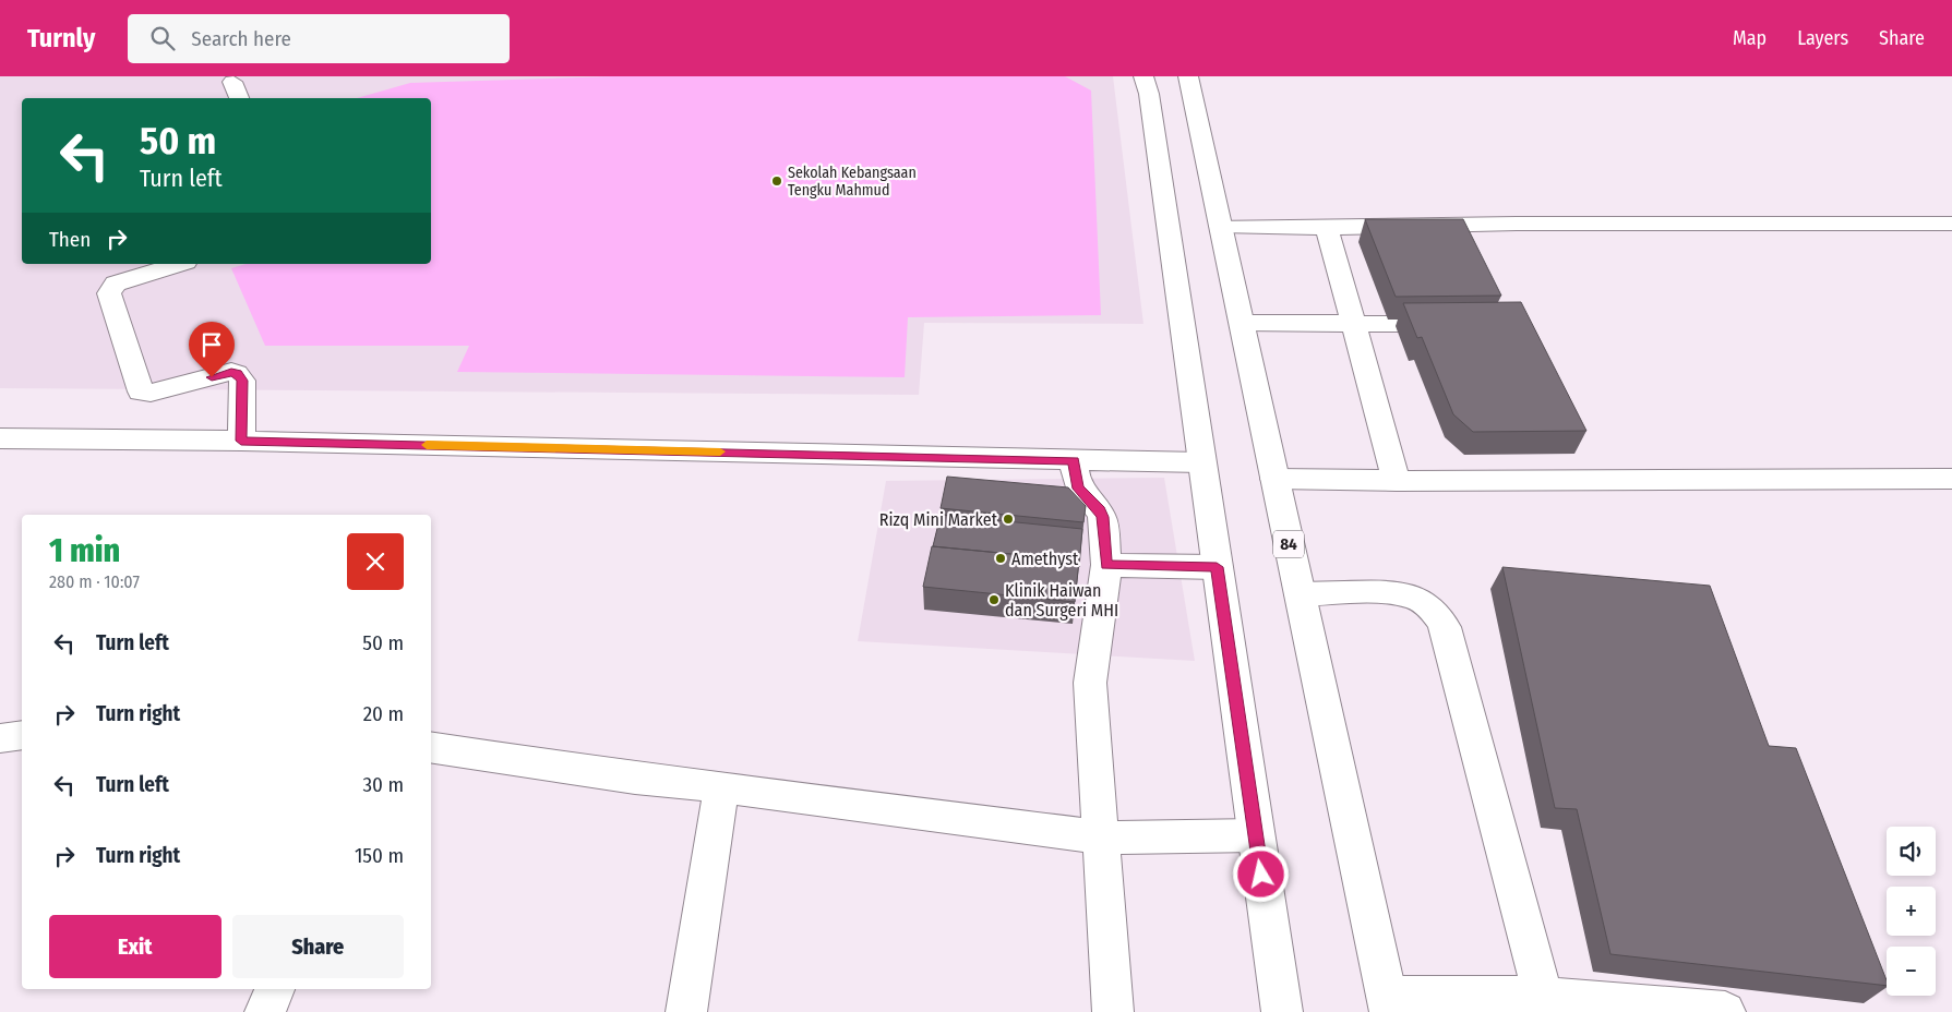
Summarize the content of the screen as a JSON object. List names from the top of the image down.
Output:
{
  "streets": {
    "street": ["84"]
  },
  "places": [
    "Sekolah Kebangsaan Tengku Mahmud",
    "Rizq Mini Market",
    "Amethyst",
    "Klinik Haiwan dan Surgeri MHI"
  ],
  "page": {
    "header": "Turnly",
    "search": "Search here",
    "nav": ["Map", "Layers", "Share"],
    "turn": ["50 m", "Turn left"],
    "then": "Then",
    "heading": ["1 min", "280 m · 10:07"],
    "list": [
      {
        "name": "Turn left",
        "value": "50 m"
      },
      {
        "name": "Turn right",
        "value": "20 m"
      },
      {
        "name": "Turn left",
        "value": "30 m"
      },
      {
        "name": "Turn right",
        "value": "150 m"
      }
    ],
    "map_buttons": ["+", "−"],
    "buttons": ["Exit", "Share"]
  }
}
